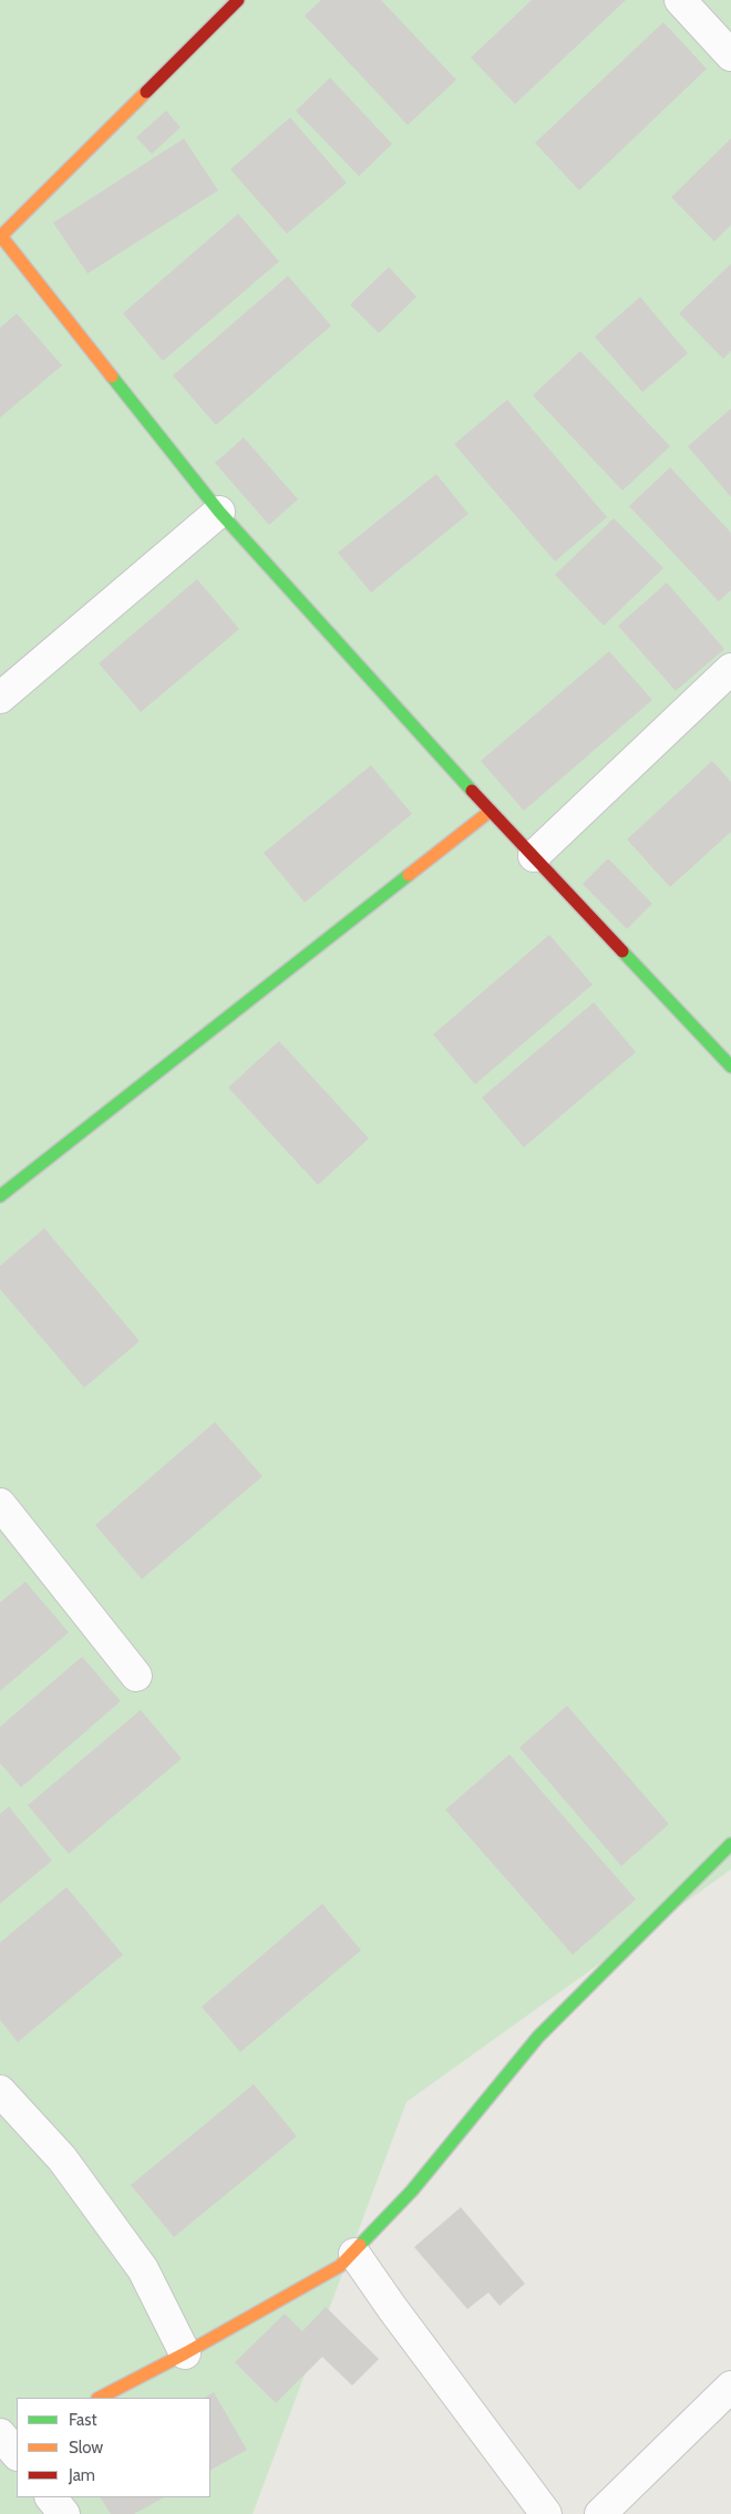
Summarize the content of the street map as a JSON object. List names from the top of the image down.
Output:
{
  "legend": ["Fast", "Slow", "Jam"]
}
